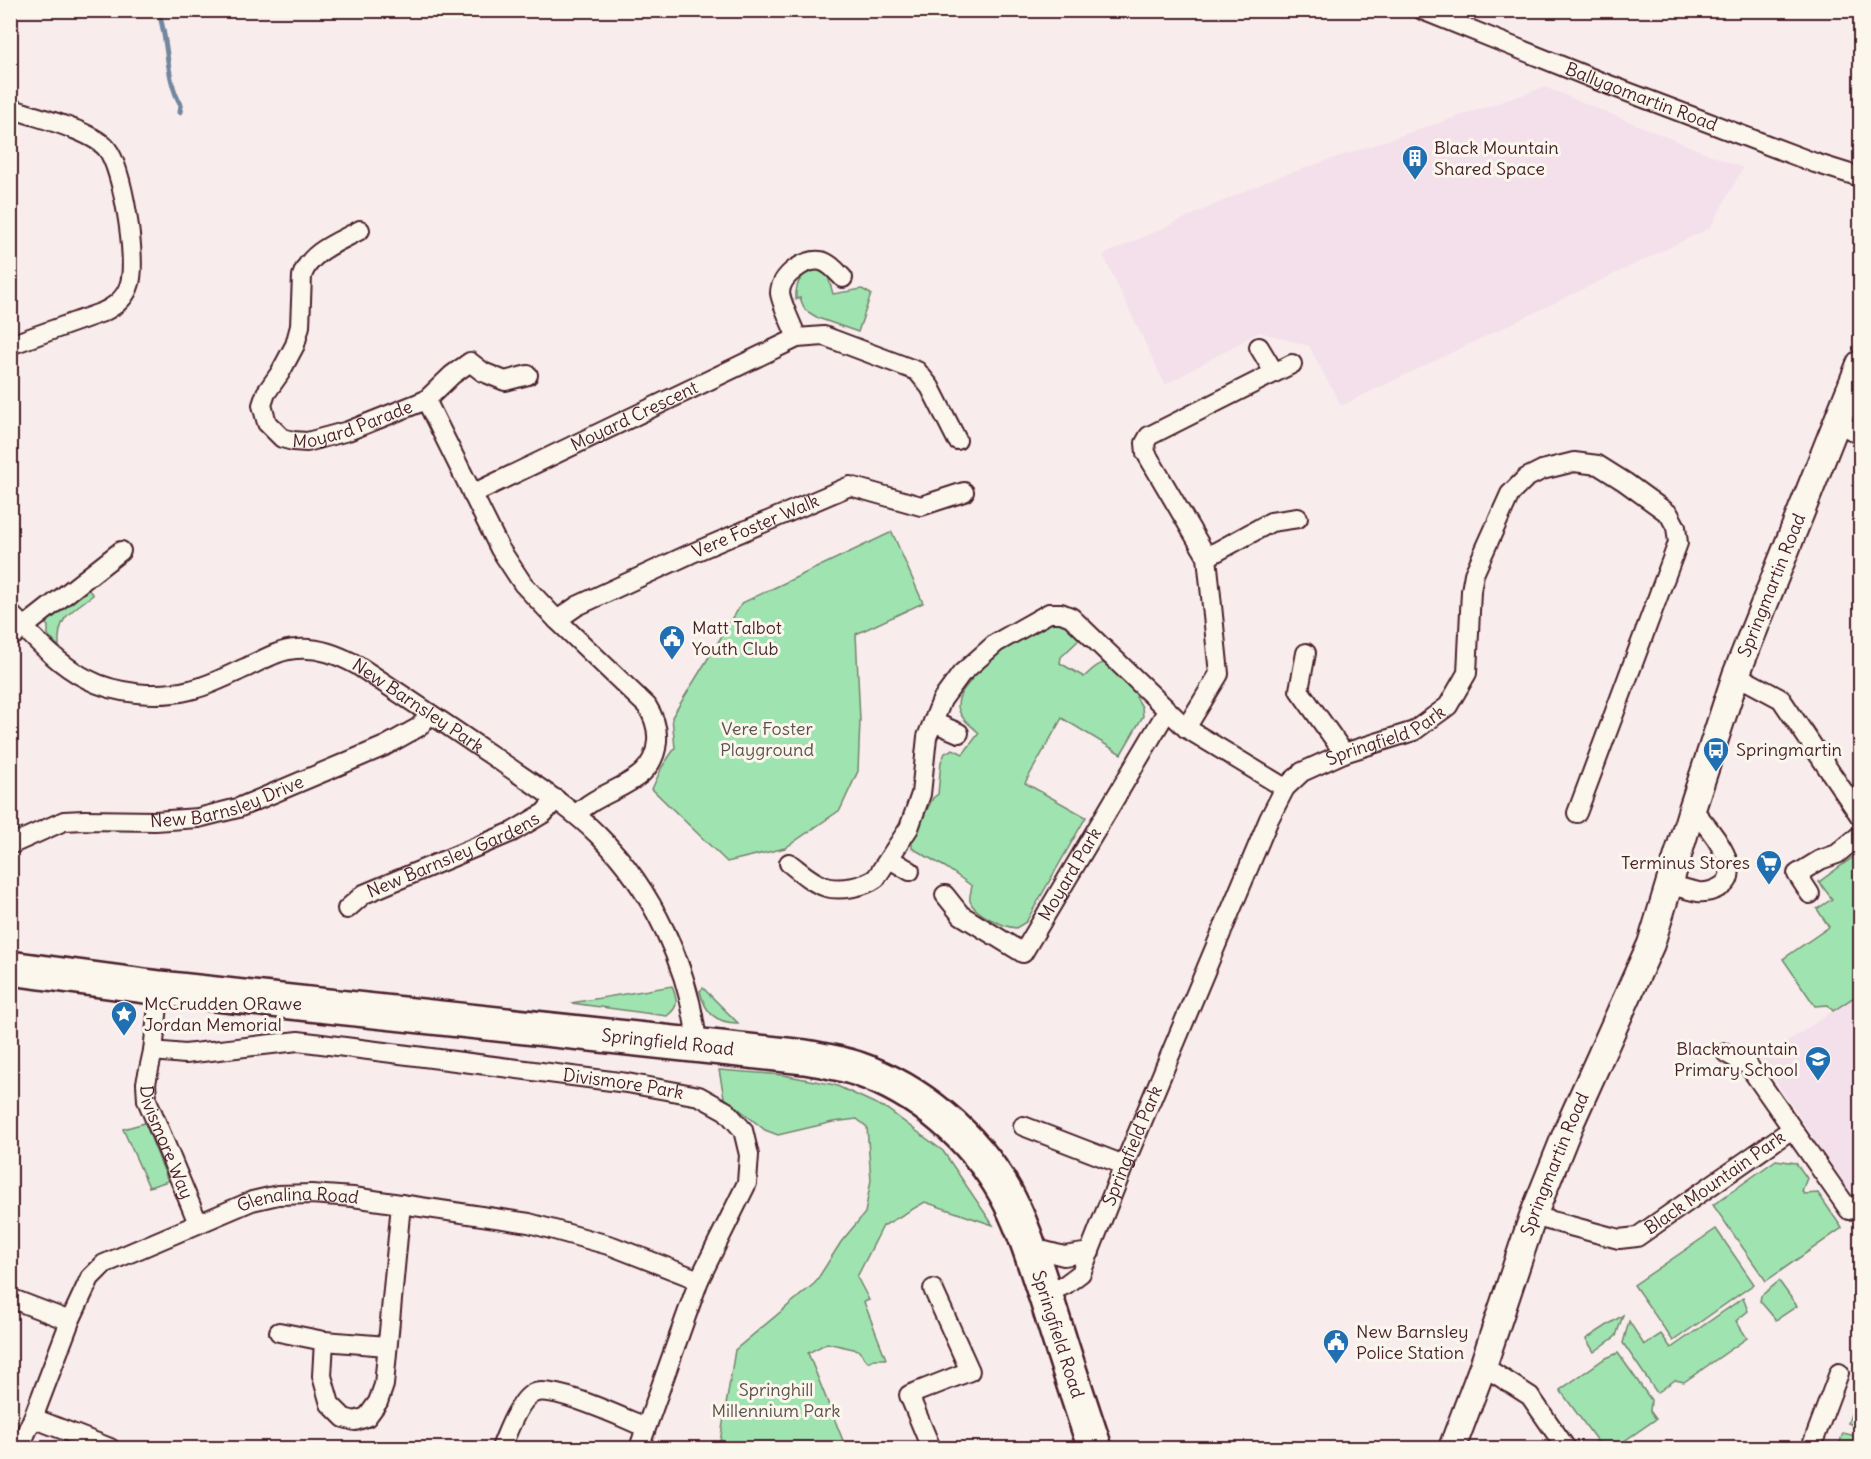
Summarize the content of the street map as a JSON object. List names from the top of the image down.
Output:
{
  "streets": {
    "highway": ["Springfield Road"],
    "street": [
      "Ballygomartin Road",
      "Moyard Crescent",
      "Moyard Parade",
      "Vere Foster Walk",
      "Springmartin Road",
      "New Barnsley Park",
      "Springfield Park",
      "New Barnsley Drive",
      "New Barnsley Gardens",
      "Moyard Park",
      "Divismore Park",
      "Divismore Way",
      "Black Mountain Park",
      "Glenalina Road"
    ]
  },
  "crossings": [
    ["Moyard Crescent", "Moyard Parade"],
    ["Moyard Parade", "Vere Foster Walk"],
    ["Springmartin Road", "Black Mountain Park"],
    ["New Barnsley Park", "New Barnsley Drive"],
    ["New Barnsley Park", "New Barnsley Gardens"],
    ["New Barnsley Park", "Springfield Road"],
    ["Springfield Park", "Springfield Road"],
    ["Springfield Road", "Divismore Way"],
    ["Divismore Park", "Divismore Way"],
    ["Divismore Park", "Glenalina Road"],
    ["Divismore Way", "Glenalina Road"]
  ],
  "parks": ["Vere Foster Playground", "Springhill Millennium Park"],
  "places": {
    "building": ["Black Mountain Shared Space"],
    "public building": ["Matt Talbot Youth Club", "New Barnsley Police Station"],
    "bus stop": ["Springmartin"],
    "supermarket": ["Terminus Stores"],
    "place": ["McCrudden ORawe Jordan Memorial"],
    "school or university": ["Blackmountain Primary School"]
  }
}
